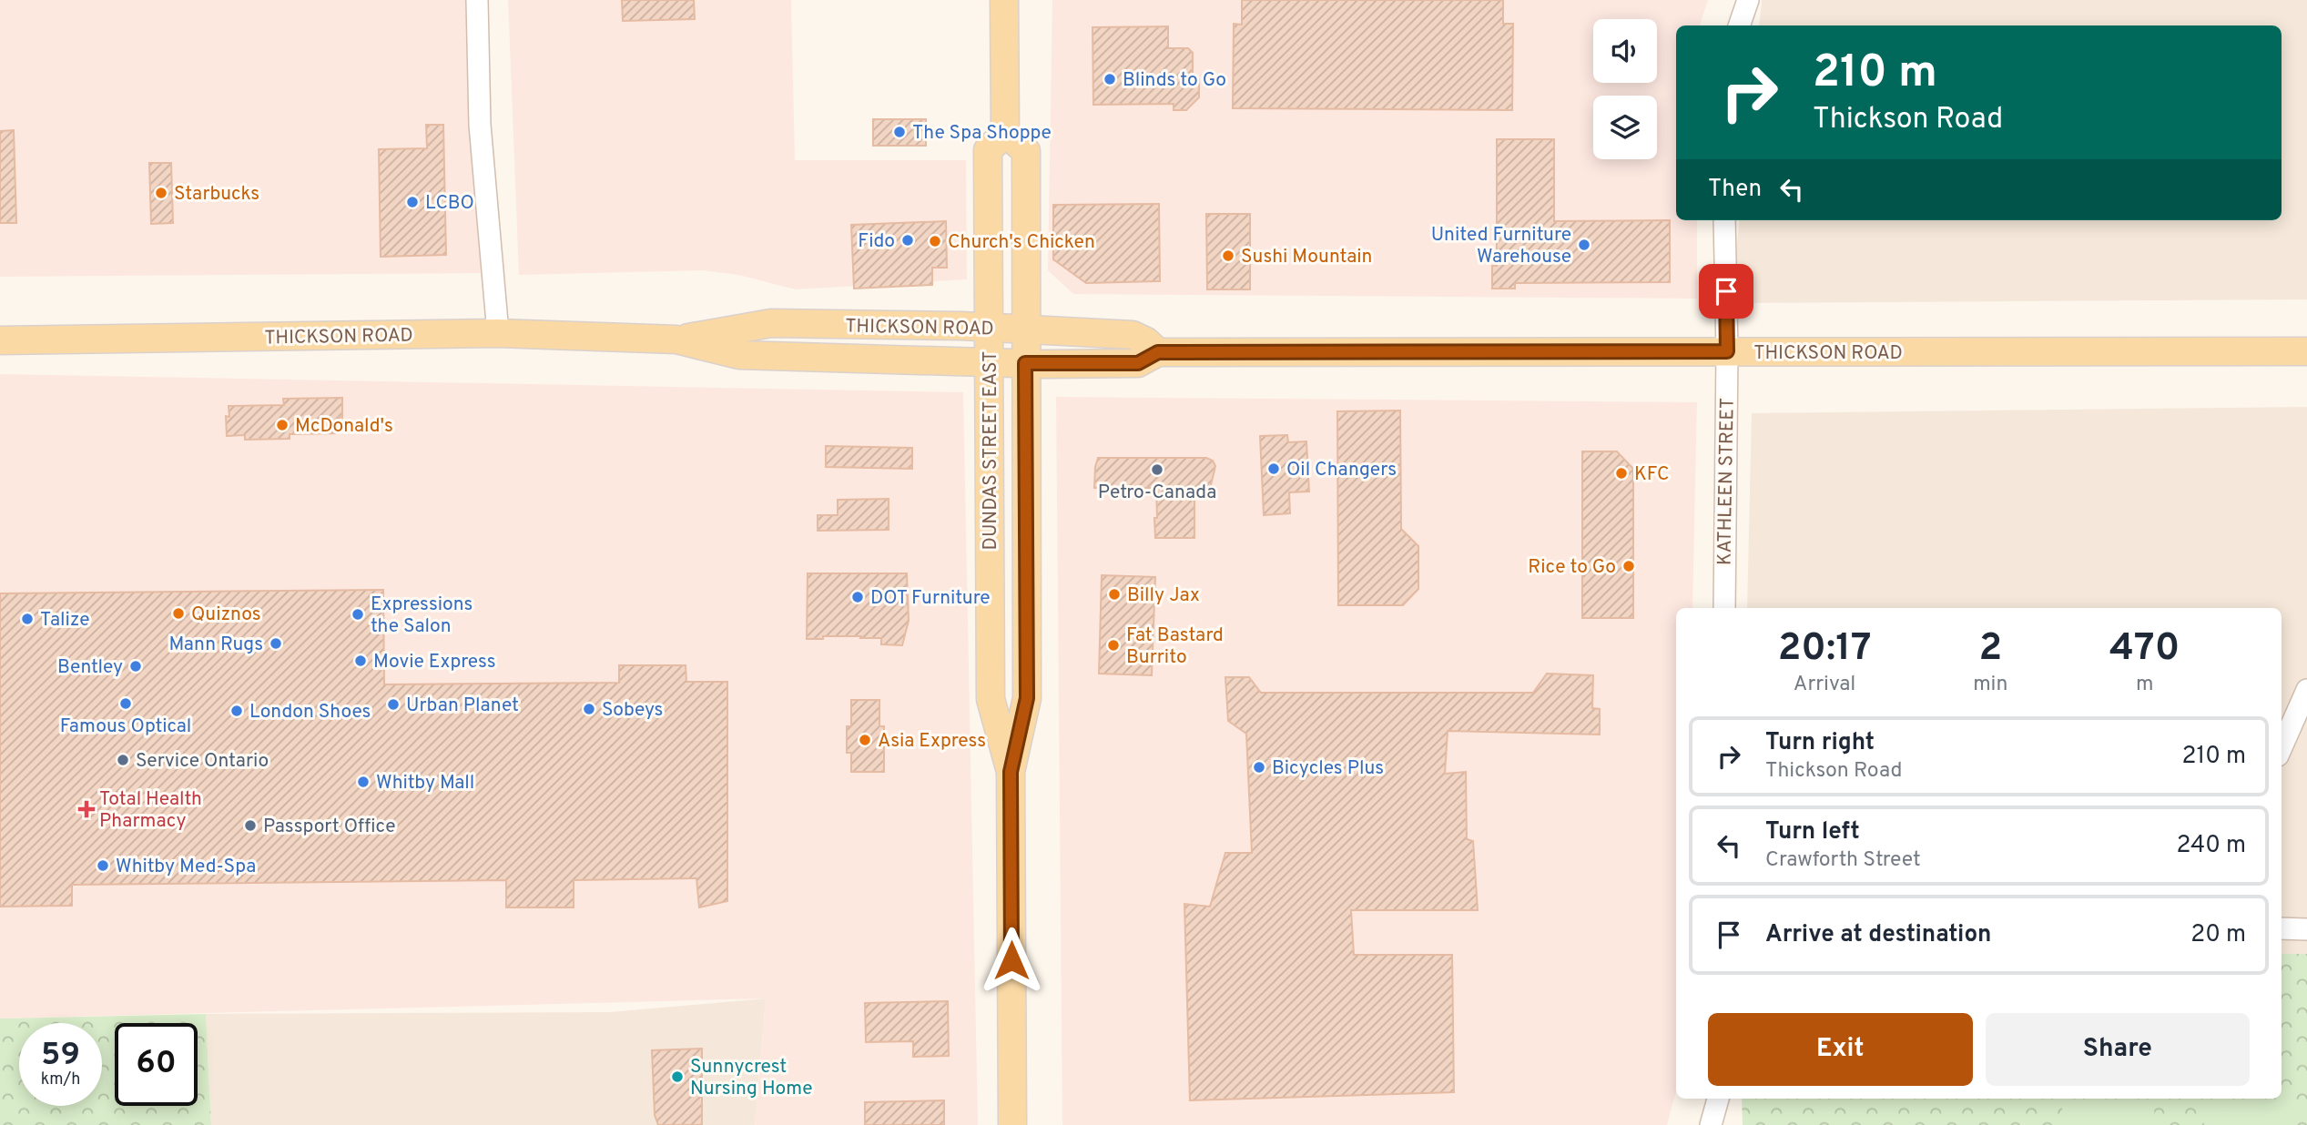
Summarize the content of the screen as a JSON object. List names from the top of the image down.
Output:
{
  "streets": {
    "main road": ["THICKSON ROAD", "DUNDAS STREET EAST"],
    "street": ["KATHLEEN STREET"]
  },
  "crossings": [
    ["THICKSON ROAD", "DUNDAS STREET EAST"],
    ["THICKSON ROAD", "KATHLEEN STREET"]
  ],
  "places": {
    "other": [
      "Blinds to Go",
      "The Spa Shoppe",
      "Starbucks",
      "LCBO",
      "Fido",
      "Church's Chicken",
      "United Furniture Warehouse",
      "Sushi Mountain",
      "McDonald's",
      "Oil Changers",
      "Petro-Canada",
      "KFC",
      "Rice to Go",
      "Billy Jax",
      "DOT Furniture",
      "Quiznos",
      "Expressions the Salon",
      "Talize",
      "Mann Rugs",
      "Fat Bastard Burrito",
      "Movie Express",
      "Bentley",
      "Famous Optical",
      "Urban Planet",
      "Sobeys",
      "London Shoes",
      "Asia Express",
      "Service Ontario",
      "Bicycles Plus",
      "Whitby Mall",
      "Passport Office",
      "Whitby Med-Spa",
      "Sunnycrest Nursing Home"
    ],
    "health": ["Total Health Pharmacy"]
  },
  "page": {
    "turn": ["210 m", "Thickson Road"],
    "then": "Then",
    "eta": [
      "20:17",
      "Arrival",
      "2",
      "min",
      "470",
      "m"
    ],
    "list": [
      {
        "name": "Turn right",
        "note": "Thickson Road",
        "value": "210 m"
      },
      {
        "name": "Turn left",
        "note": "Crawforth Street",
        "value": "240 m"
      },
      {
        "name": "Arrive at destination",
        "value": "20 m"
      }
    ],
    "buttons": ["Exit", "Share"],
    "speed": "59 km/h",
    "limit": "60"
  }
}
